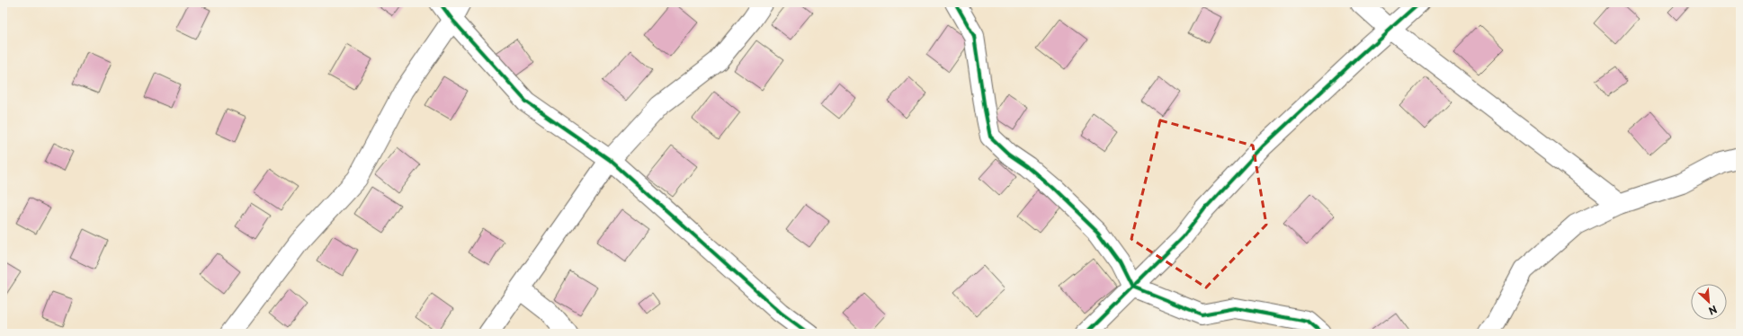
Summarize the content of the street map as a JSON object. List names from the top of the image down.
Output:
{
  "north": "bottom right"
}
